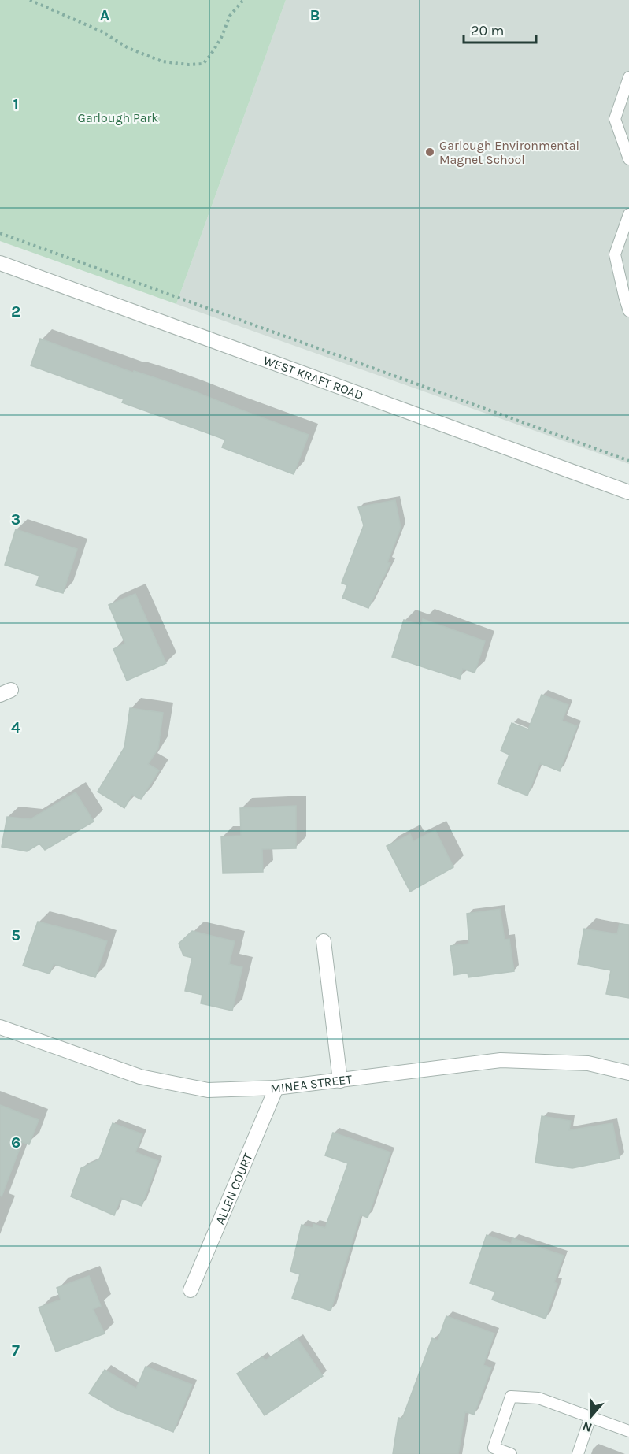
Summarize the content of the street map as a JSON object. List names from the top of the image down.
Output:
{
  "streets": {
    "street": ["WEST KRAFT ROAD", "MINEA STREET", "ALLEN COURT"]
  },
  "crossings": [
    ["MINEA STREET", "ALLEN COURT"]
  ],
  "parks": ["Garlough Park"],
  "places": ["Garlough Environmental Magnet School"],
  "scale_bar": "20 m",
  "north": "bottom",
  "grid": {
    "columns": ["A", "B"],
    "rows": [
      "1",
      "2",
      "3",
      "4",
      "5",
      "6",
      "7"
    ]
  }
}
